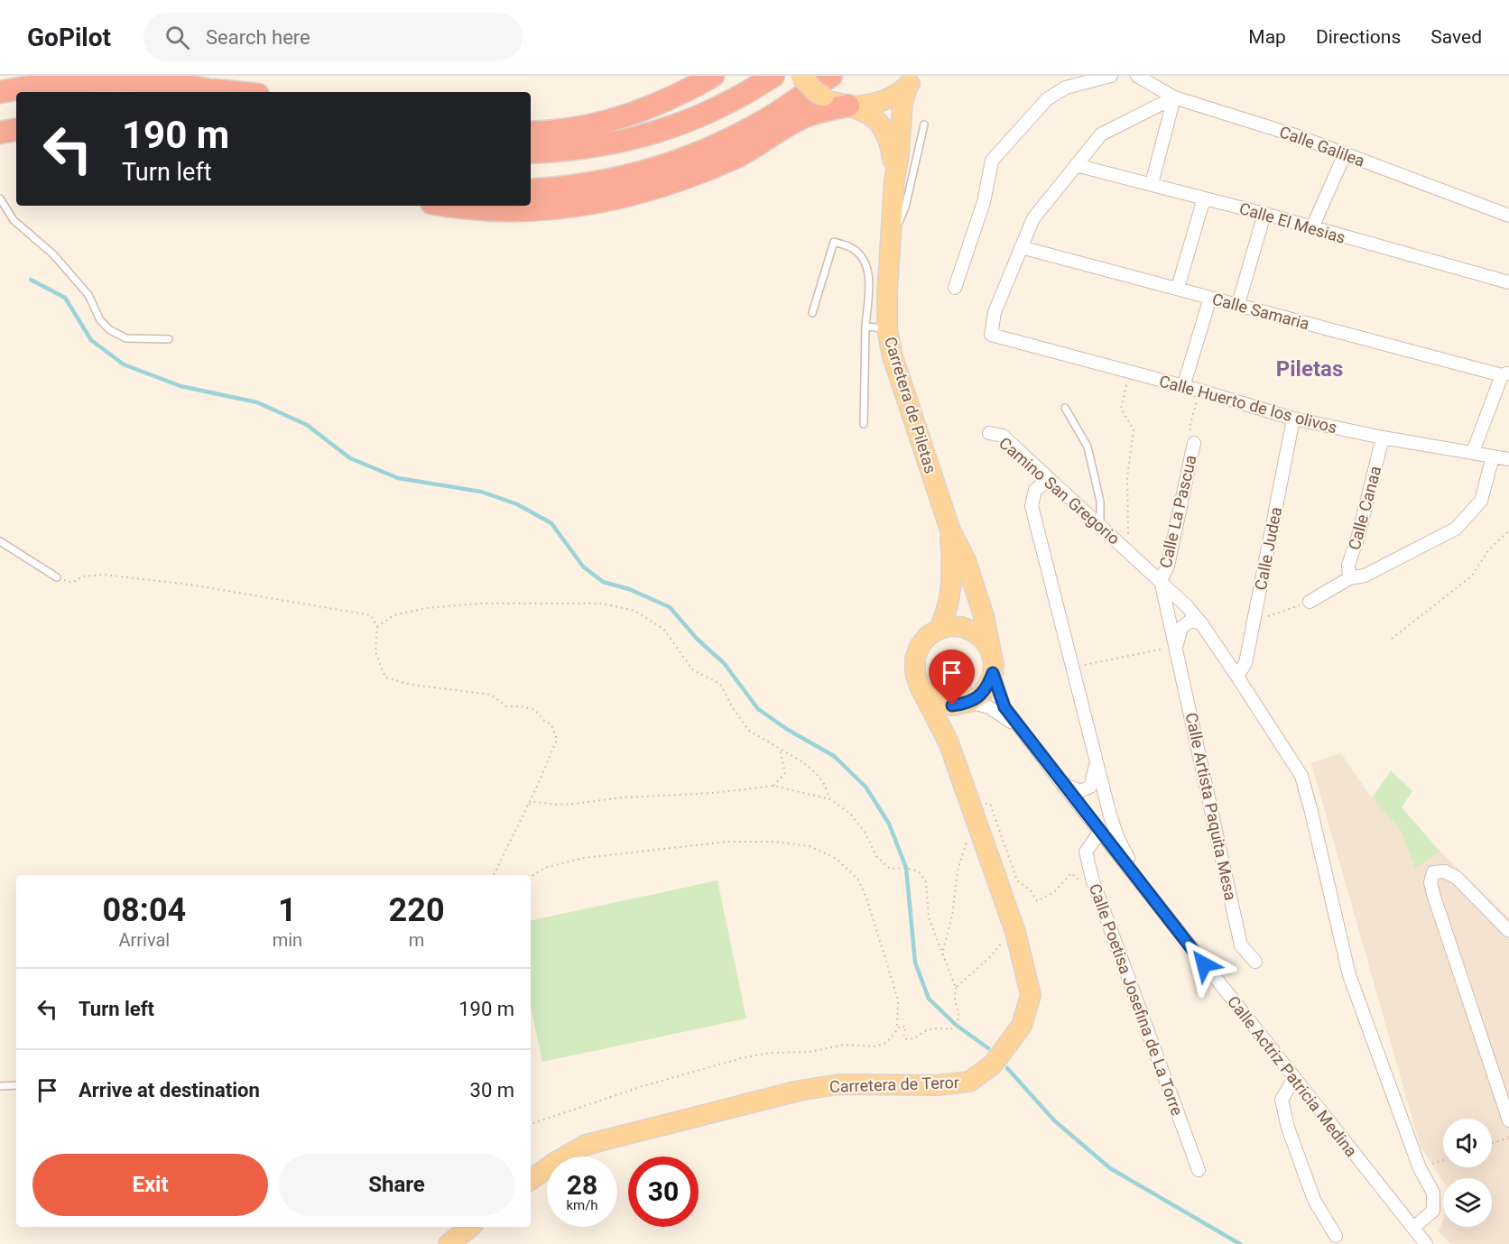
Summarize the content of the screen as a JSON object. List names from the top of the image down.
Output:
{
  "streets": {
    "main road": ["Carretera de Piletas", "Carretera de Teror"],
    "street": [
      "Calle Galilea",
      "Calle El Mesias",
      "Calle Samaria",
      "Calle Huerto de los olivos",
      "Camino San Gregorio",
      "Calle Canaa",
      "Calle La Pascua",
      "Calle Judea",
      "Calle Artista Paquita Mesa",
      "Calle Poetisa Josefina de La Torre",
      "Calle Actriz Patricia Medina"
    ]
  },
  "crossings": [
    ["Calle Samaria", "Calle Huerto de los olivos"],
    ["Calle Huerto de los olivos", "Camino San Gregorio"],
    ["Calle Huerto de los olivos", "Calle Canaa"],
    ["Calle Huerto de los olivos", "Calle Judea"],
    ["Camino San Gregorio", "Calle La Pascua"],
    ["Camino San Gregorio", "Calle Judea"],
    ["Camino San Gregorio", "Calle Artista Paquita Mesa"],
    ["Camino San Gregorio", "Calle Actriz Patricia Medina"],
    ["Calle La Pascua", "Calle Artista Paquita Mesa"],
    ["Calle Poetisa Josefina de La Torre", "Calle Actriz Patricia Medina"],
    ["Calle Actriz Patricia Medina", "Carretera de Teror"]
  ],
  "districts": ["Piletas"],
  "page": {
    "header": "GoPilot",
    "search": "Search here",
    "nav": ["Map", "Directions", "Saved"],
    "turn": ["190 m", "Turn left"],
    "eta": [
      "08:04",
      "Arrival",
      "1",
      "min",
      "220",
      "m"
    ],
    "list": [
      {
        "name": "Turn left",
        "value": "190 m"
      },
      {
        "name": "Arrive at destination",
        "value": "30 m"
      }
    ],
    "buttons": ["Exit", "Share"],
    "speed": "28 km/h",
    "limit": "30"
  }
}
